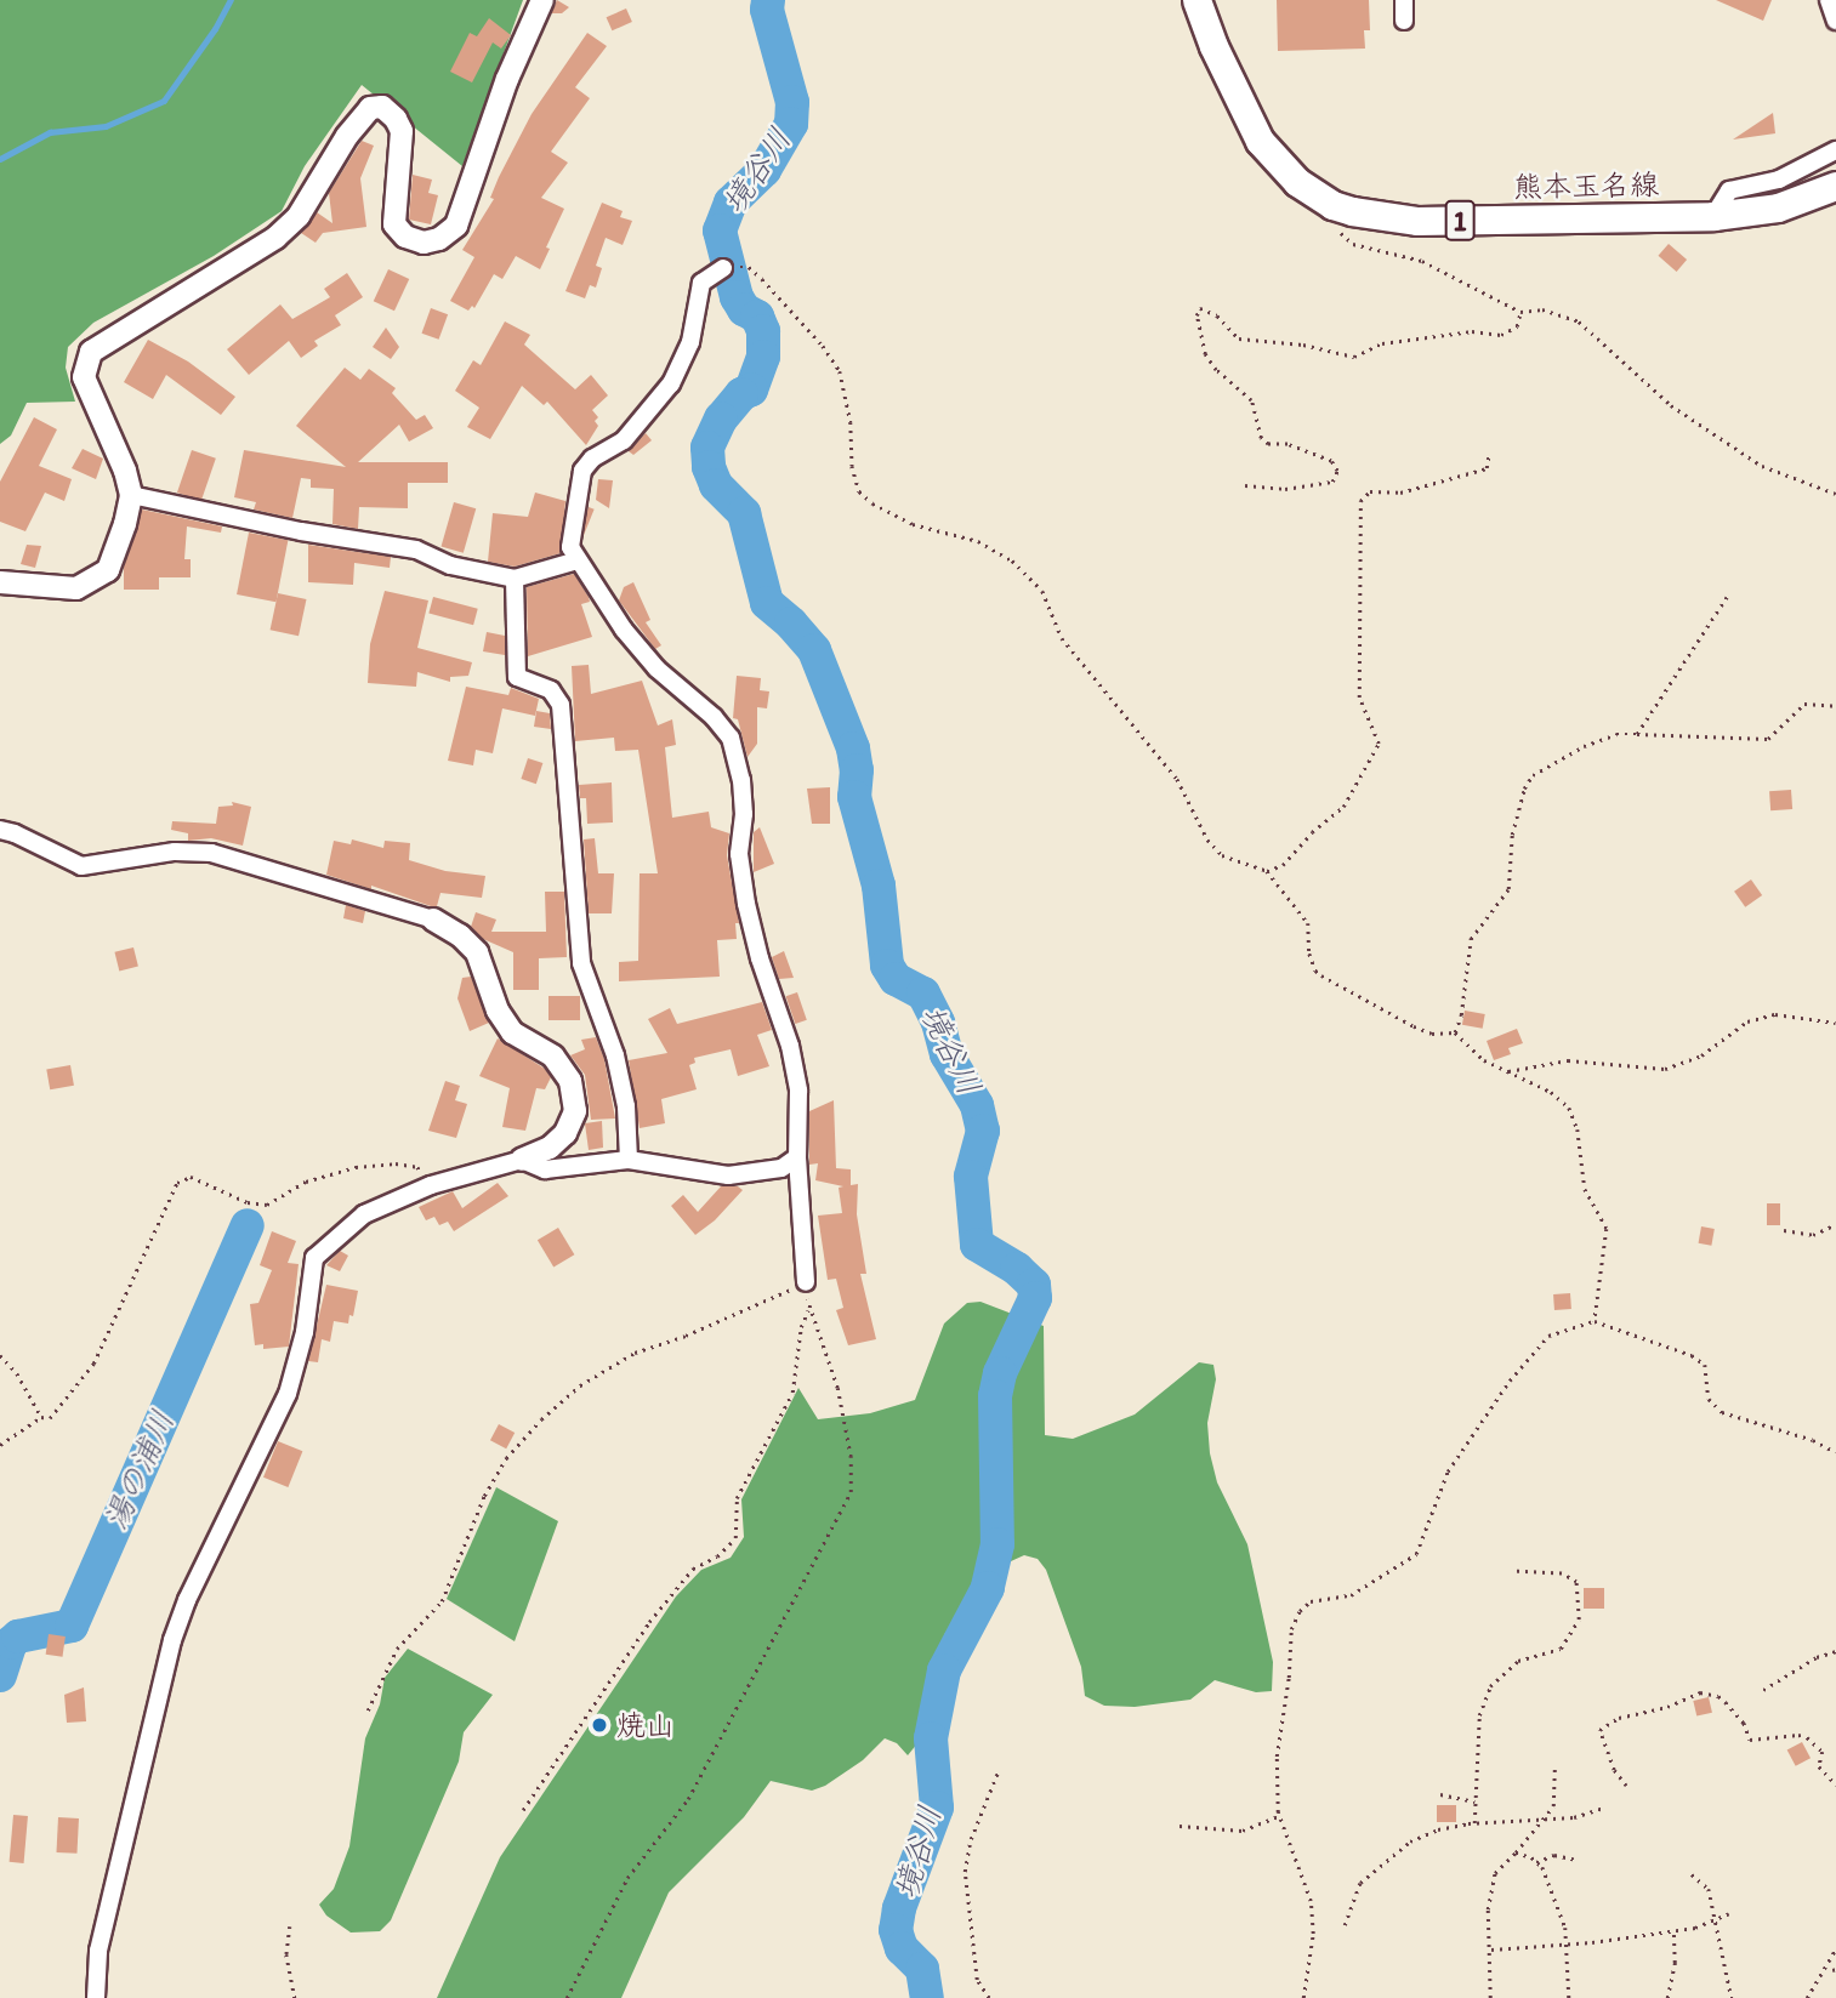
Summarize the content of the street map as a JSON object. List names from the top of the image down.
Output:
{
  "streets": {
    "main road": ["熊本玉名線", "1"]
  },
  "water": ["境谷川", "湯の浦川"],
  "places": ["焼山"]
}
